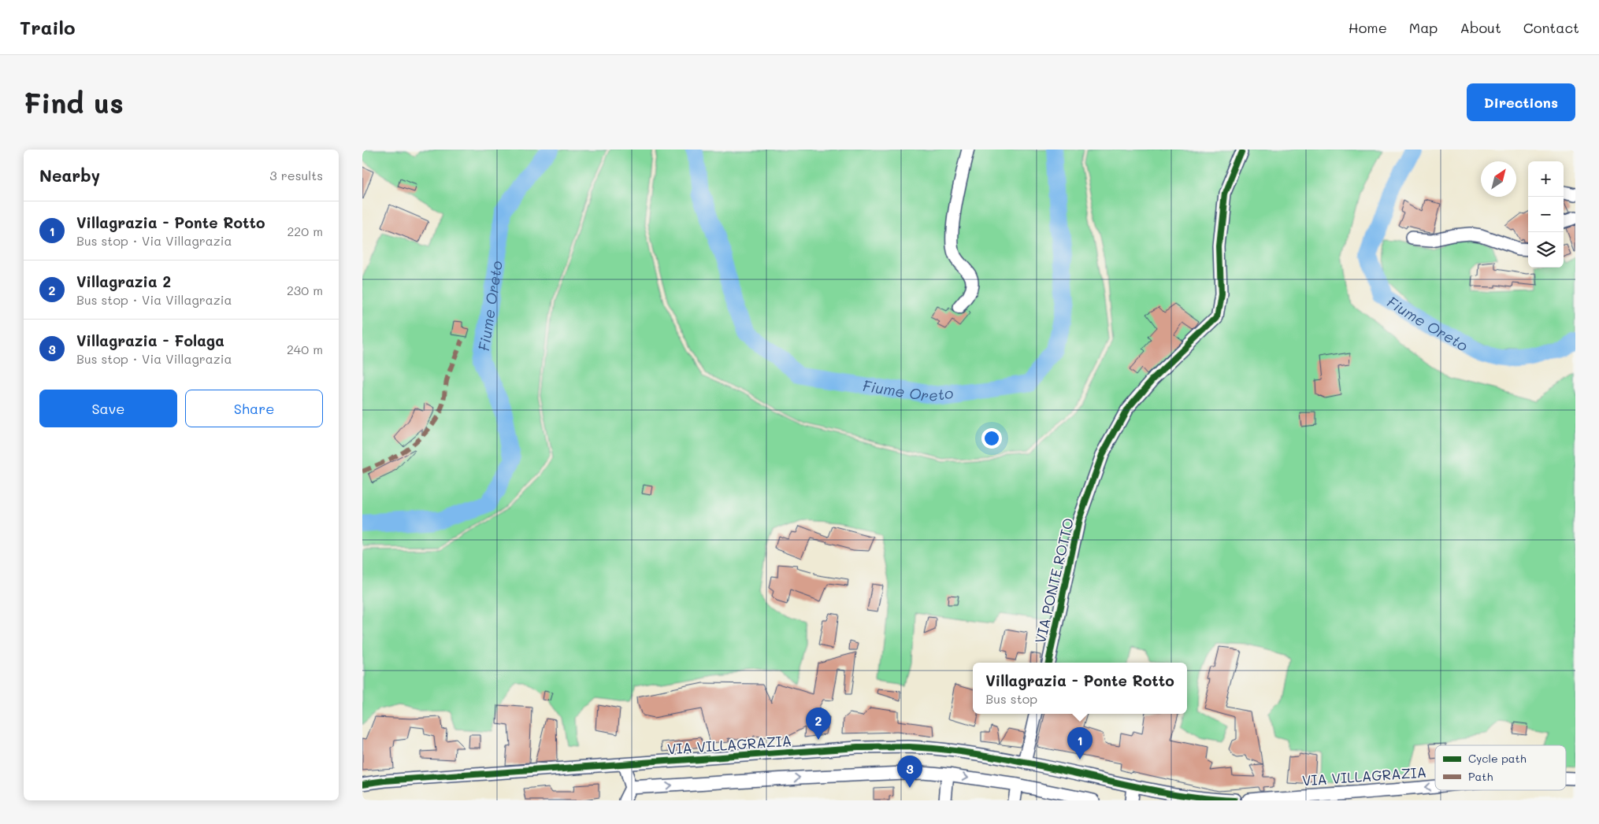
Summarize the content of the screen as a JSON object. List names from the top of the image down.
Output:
{
  "streets": {
    "street": ["VIA PONTE ROTTO", "VIA VILLAGRAZIA"]
  },
  "water": ["Fiume Oreto"],
  "legend": ["Cycle path", "Path"],
  "north": "top right",
  "page": {
    "header": "Trailo",
    "nav": [
      "Home",
      "Map",
      "About",
      "Contact"
    ],
    "buttons": [
      "Directions",
      ["Save", "Share"]
    ],
    "title": "Find us",
    "heading": ["Nearby", "3 results"],
    "map_buttons": ["+", "−"],
    "list": [
      {
        "mark": "1",
        "name": "Villagrazia - Ponte Rotto",
        "note": "Bus stop · Via Villagrazia",
        "value": "220 m"
      },
      {
        "mark": "2",
        "name": "Villagrazia 2",
        "note": "Bus stop · Via Villagrazia",
        "value": "230 m"
      },
      {
        "mark": "3",
        "name": "Villagrazia - Folaga",
        "note": "Bus stop · Via Villagrazia",
        "value": "240 m"
      }
    ],
    "popup": ["Villagrazia - Ponte Rotto", "Bus stop"],
    "pins": ["2", "1", "3"]
  }
}
